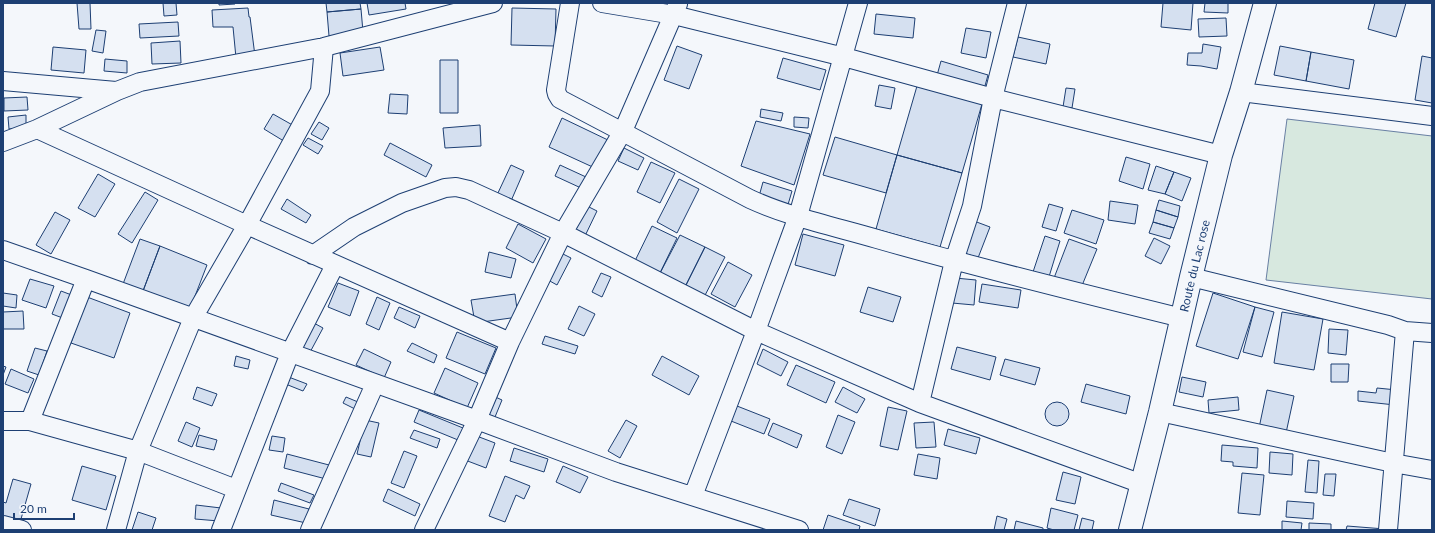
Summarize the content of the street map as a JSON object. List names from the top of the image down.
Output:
{
  "streets": {
    "main road": ["Route du Lac rose"]
  },
  "scale_bar": "20 m"
}
